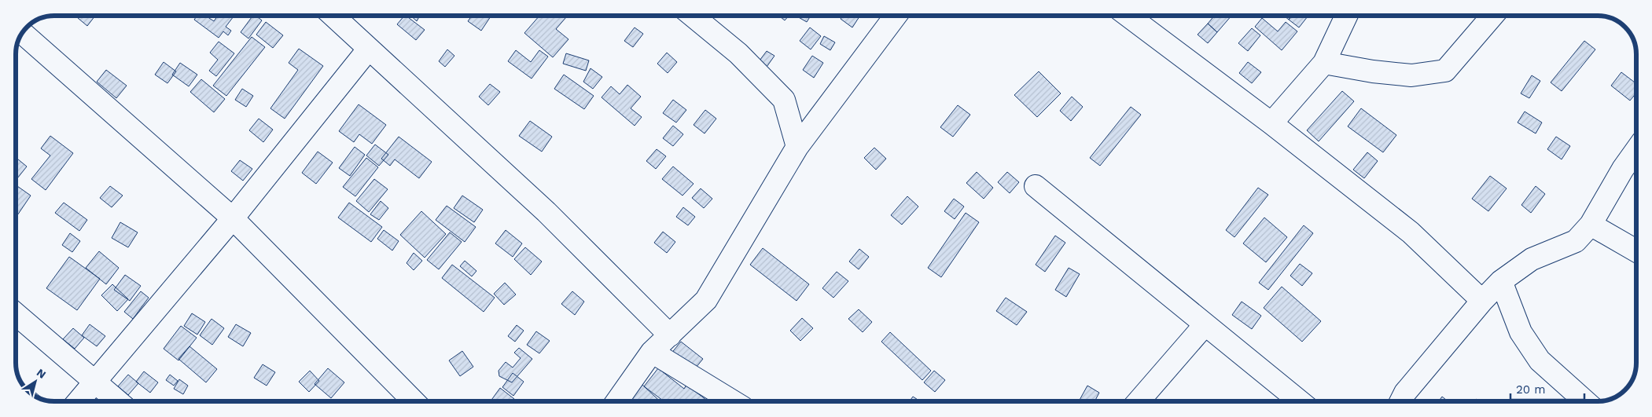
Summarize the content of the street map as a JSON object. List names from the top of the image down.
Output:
{
  "scale_bar": "20 m",
  "north": "top right"
}
